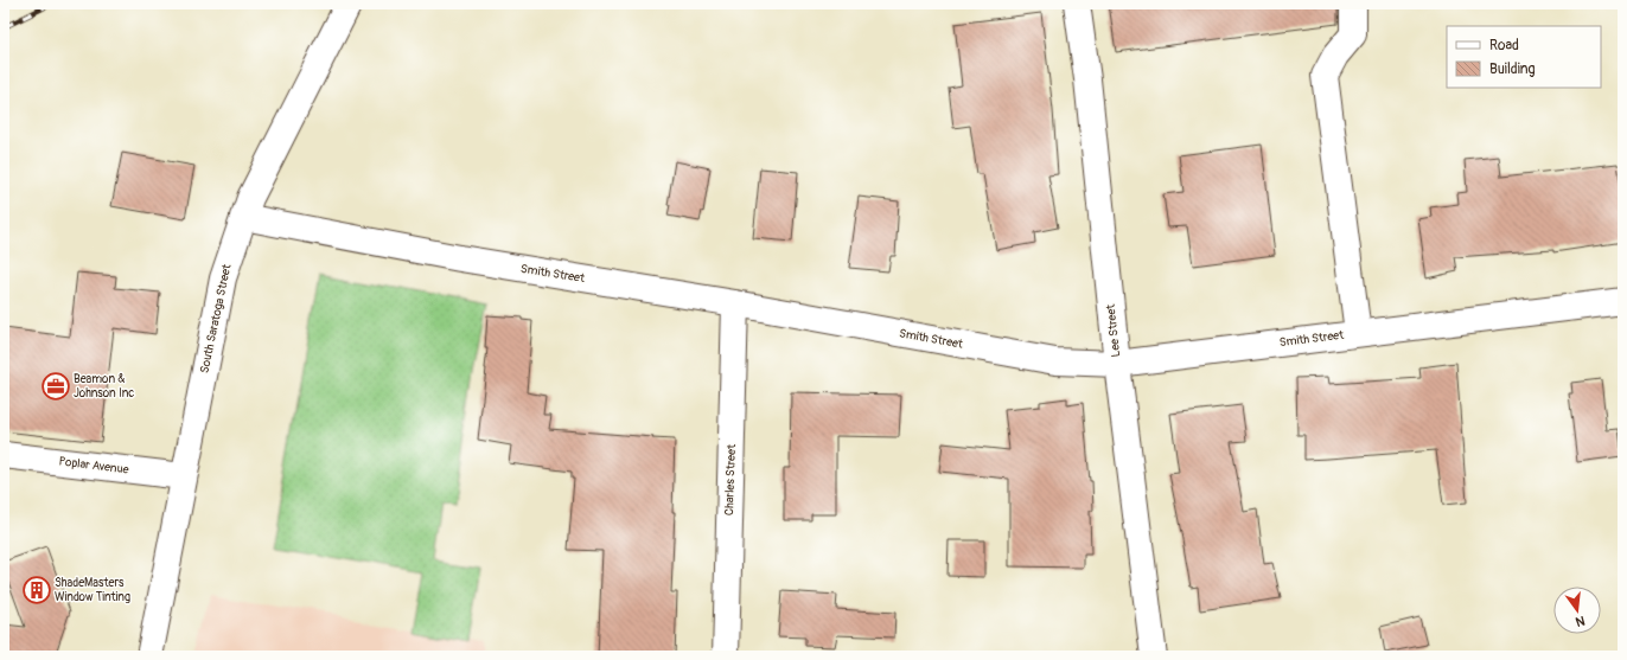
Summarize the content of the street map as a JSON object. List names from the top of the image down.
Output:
{
  "streets": {
    "street": [
      "Smith Street",
      "South Saratoga Street",
      "Lee Street",
      "Poplar Avenue",
      "Charles Street"
    ]
  },
  "crossings": [
    ["Smith Street", "South Saratoga Street"],
    ["Smith Street", "Lee Street"],
    ["Smith Street", "Charles Street"],
    ["South Saratoga Street", "Poplar Avenue"]
  ],
  "places": {
    "office": ["Beamon & Johnson Inc"],
    "building": ["ShadeMasters Window Tinting"]
  },
  "legend": ["Road", "Building"],
  "north": "bottom"
}
